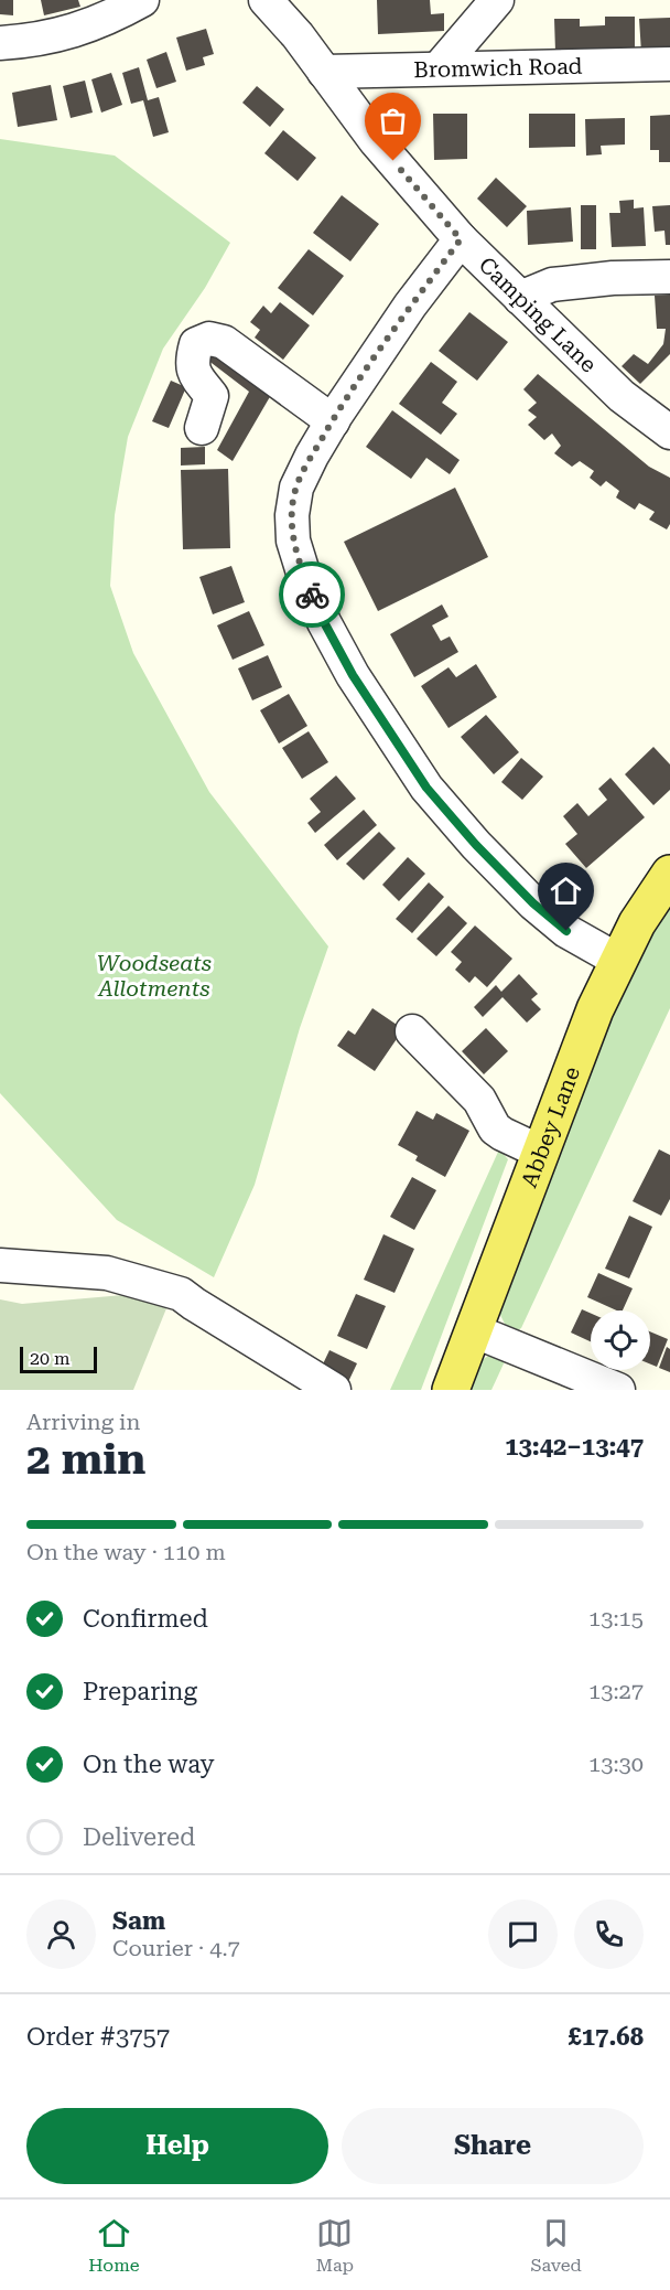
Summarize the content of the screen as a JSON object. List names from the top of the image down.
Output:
{
  "streets": {
    "main road": ["Abbey Lane"],
    "street": ["Bromwich Road", "Camping Lane"]
  },
  "crossings": [
    ["Bromwich Road", "Camping Lane"]
  ],
  "parks": ["Woodseats Allotments"],
  "scale_bar": "20 m",
  "page": {
    "scale": "20 m",
    "heading": ["2 min", "Arriving in", "13:42–13:47"],
    "panel": [
      "Sam",
      "Courier · 4.7",
      "Order #3757",
      "£17.68"
    ],
    "bar": "On the way · 110 m",
    "list": [
      ["Confirmed", "13:15"],
      ["Preparing", "13:27"],
      ["On the way", "13:30"],
      "Delivered"
    ],
    "buttons": ["Help", "Share"],
    "tabs": ["Home", "Map", "Saved"]
  }
}
